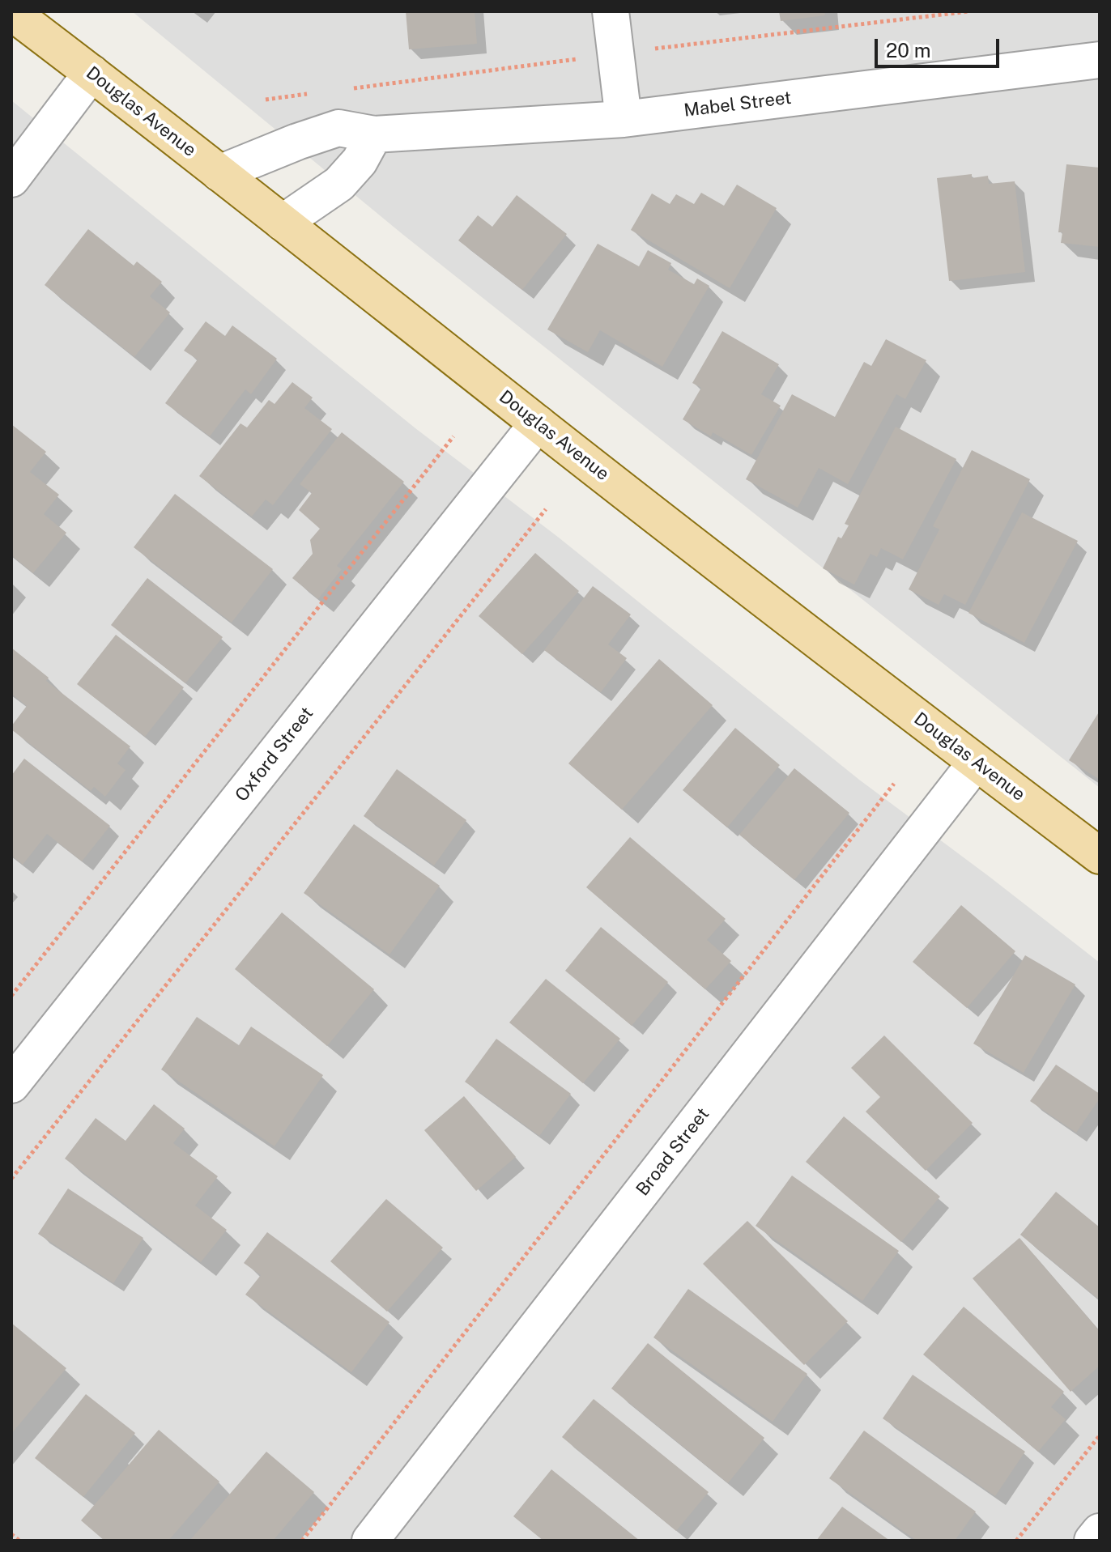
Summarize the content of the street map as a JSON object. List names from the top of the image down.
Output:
{
  "streets": {
    "main road": ["Douglas Avenue"],
    "street": ["Mabel Street", "Oxford Street", "Broad Street"]
  },
  "crossings": [
    ["Mabel Street", "Douglas Avenue"],
    ["Douglas Avenue", "Oxford Street"],
    ["Douglas Avenue", "Broad Street"]
  ],
  "scale_bar": "20 m"
}
